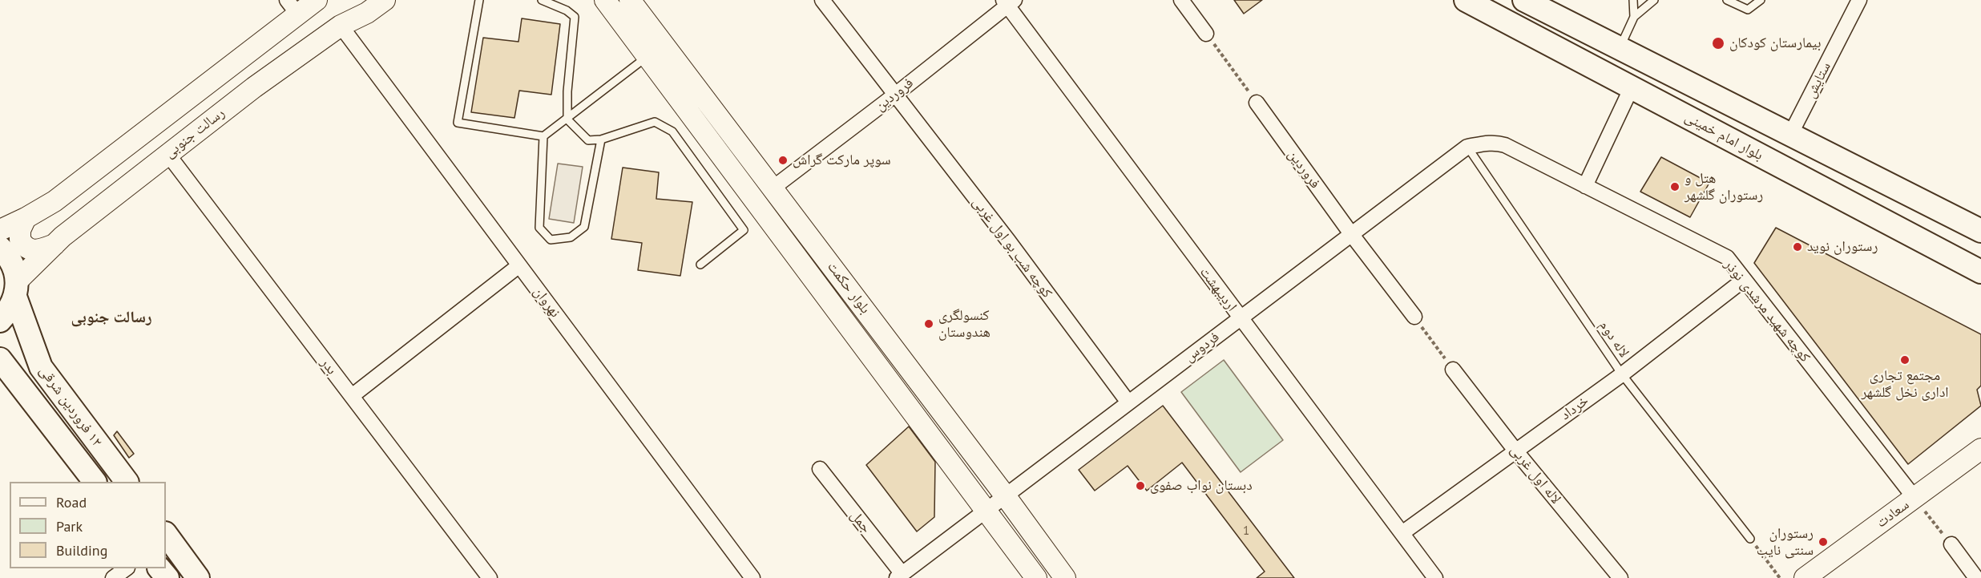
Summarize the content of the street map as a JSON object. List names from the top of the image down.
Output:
{
  "streets": {
    "main road": ["بلوار امام خمینی", "١٢ فروردین شرقی"],
    "street": [
      "ستایش",
      "فروردین",
      "رسالت جنوبی",
      "کوچه شب بو اول غربی",
      "بلوار حکمت",
      "اردیبهشت",
      "نهروان",
      "کوچه شهید مرشدی نوذر",
      "فردوس",
      "بدر",
      "خرداد",
      "لاله اول غربی",
      "سعادت",
      "جمل"
    ],
    "lane": ["لاله دوم"]
  },
  "crossings": [
    ["فروردین", "کوچه شب بو اول غربی"],
    ["فروردین", "بلوار حکمت"],
    ["فروردین", "اردیبهشت"],
    ["فروردین", "فردوس"],
    ["رسالت جنوبی", "نهروان"],
    ["رسالت جنوبی", "بدر"],
    ["رسالت جنوبی", "١٢ فروردین شرقی"],
    ["کوچه شب بو اول غربی", "فردوس"],
    ["بلوار حکمت", "فردوس"],
    ["اردیبهشت", "فردوس"],
    ["اردیبهشت", "خرداد"],
    ["کوچه شهید مرشدی نوذر", "لاله دوم"],
    ["کوچه شهید مرشدی نوذر", "فردوس"],
    ["کوچه شهید مرشدی نوذر", "خرداد"],
    ["کوچه شهید مرشدی نوذر", "سعادت"],
    ["لاله دوم", "فردوس"],
    ["لاله دوم", "خرداد"],
    ["فردوس", "جمل"],
    ["خرداد", "لاله اول غربی"]
  ],
  "districts": ["رسالت جنوبی"],
  "places": [
    "بیمارستان کودکان",
    "سوپر مارکت گراش",
    "هتل و رستوران گلشهر",
    "رستوران نوید",
    "کنسولگری هندوستان",
    "مجتمع تجاری اداری نخل گلشهر",
    "دبستان نواب صفوی",
    "رستوران سنتی نایب"
  ],
  "house_numbers": ["1"],
  "legend": ["Road", "Park", "Building"]
}
